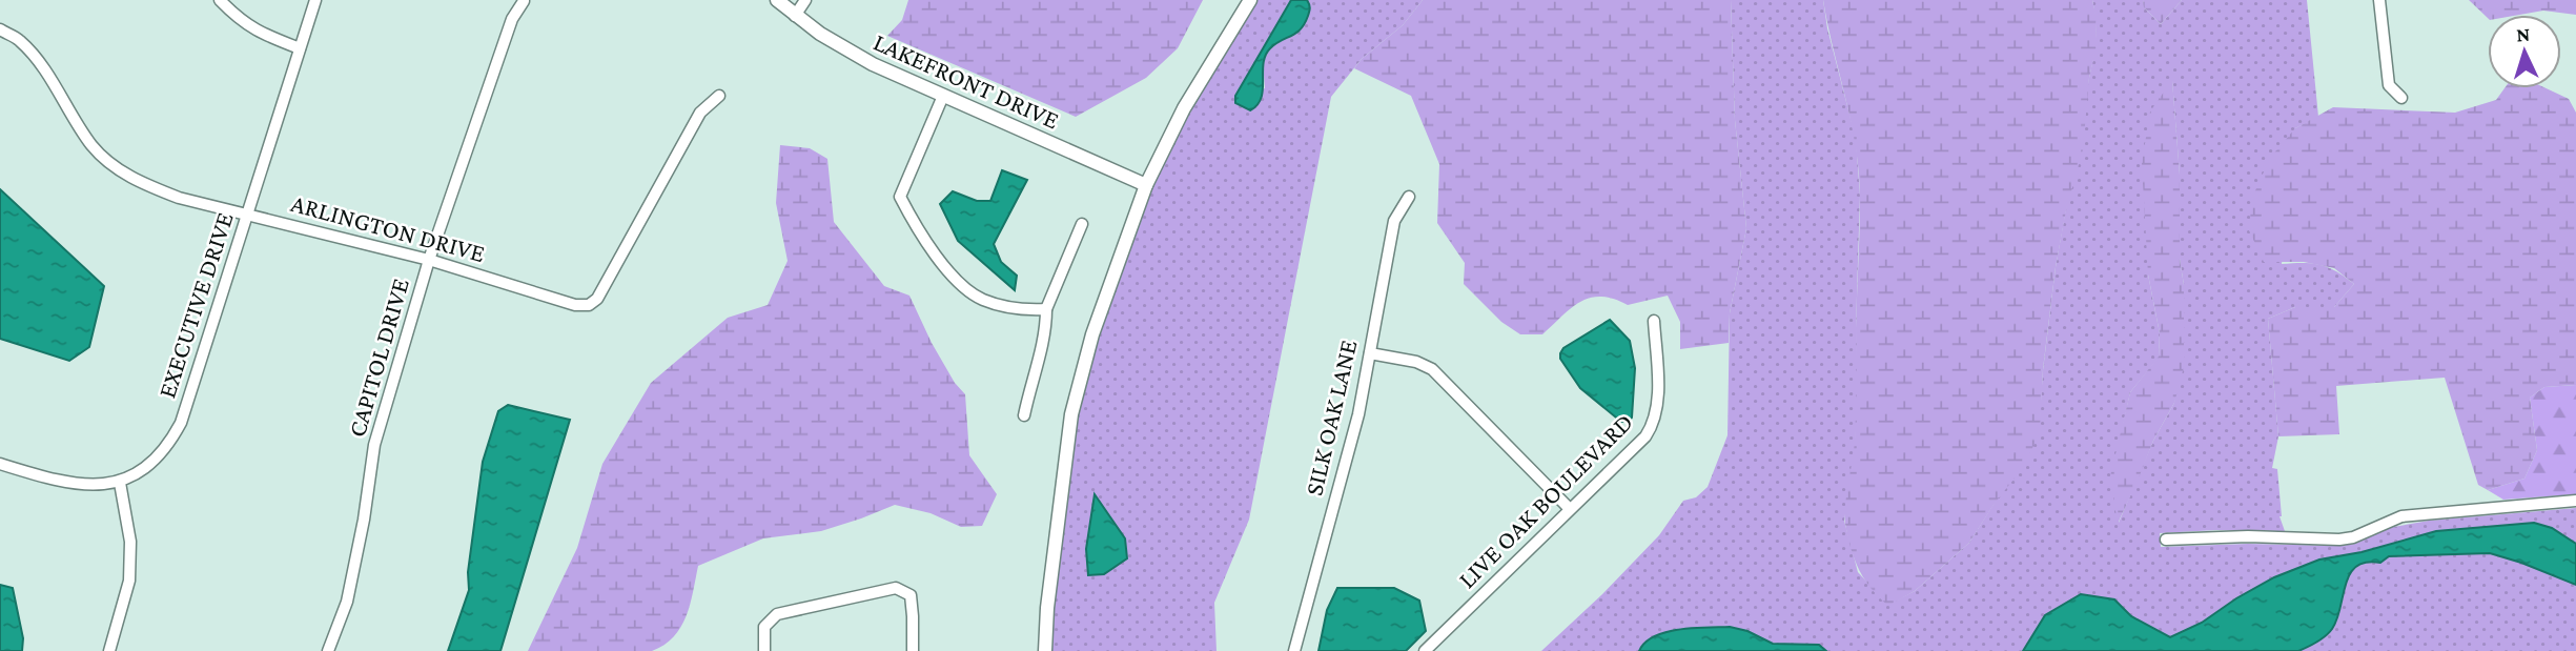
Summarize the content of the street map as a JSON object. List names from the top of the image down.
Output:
{
  "streets": {
    "street": [
      "LAKEFRONT DRIVE",
      "ARLINGTON DRIVE",
      "EXECUTIVE DRIVE",
      "CAPITOL DRIVE",
      "SILK OAK LANE",
      "LIVE OAK BOULEVARD"
    ]
  },
  "crossings": [
    ["ARLINGTON DRIVE", "EXECUTIVE DRIVE"],
    ["ARLINGTON DRIVE", "CAPITOL DRIVE"]
  ],
  "north": "top"
}
